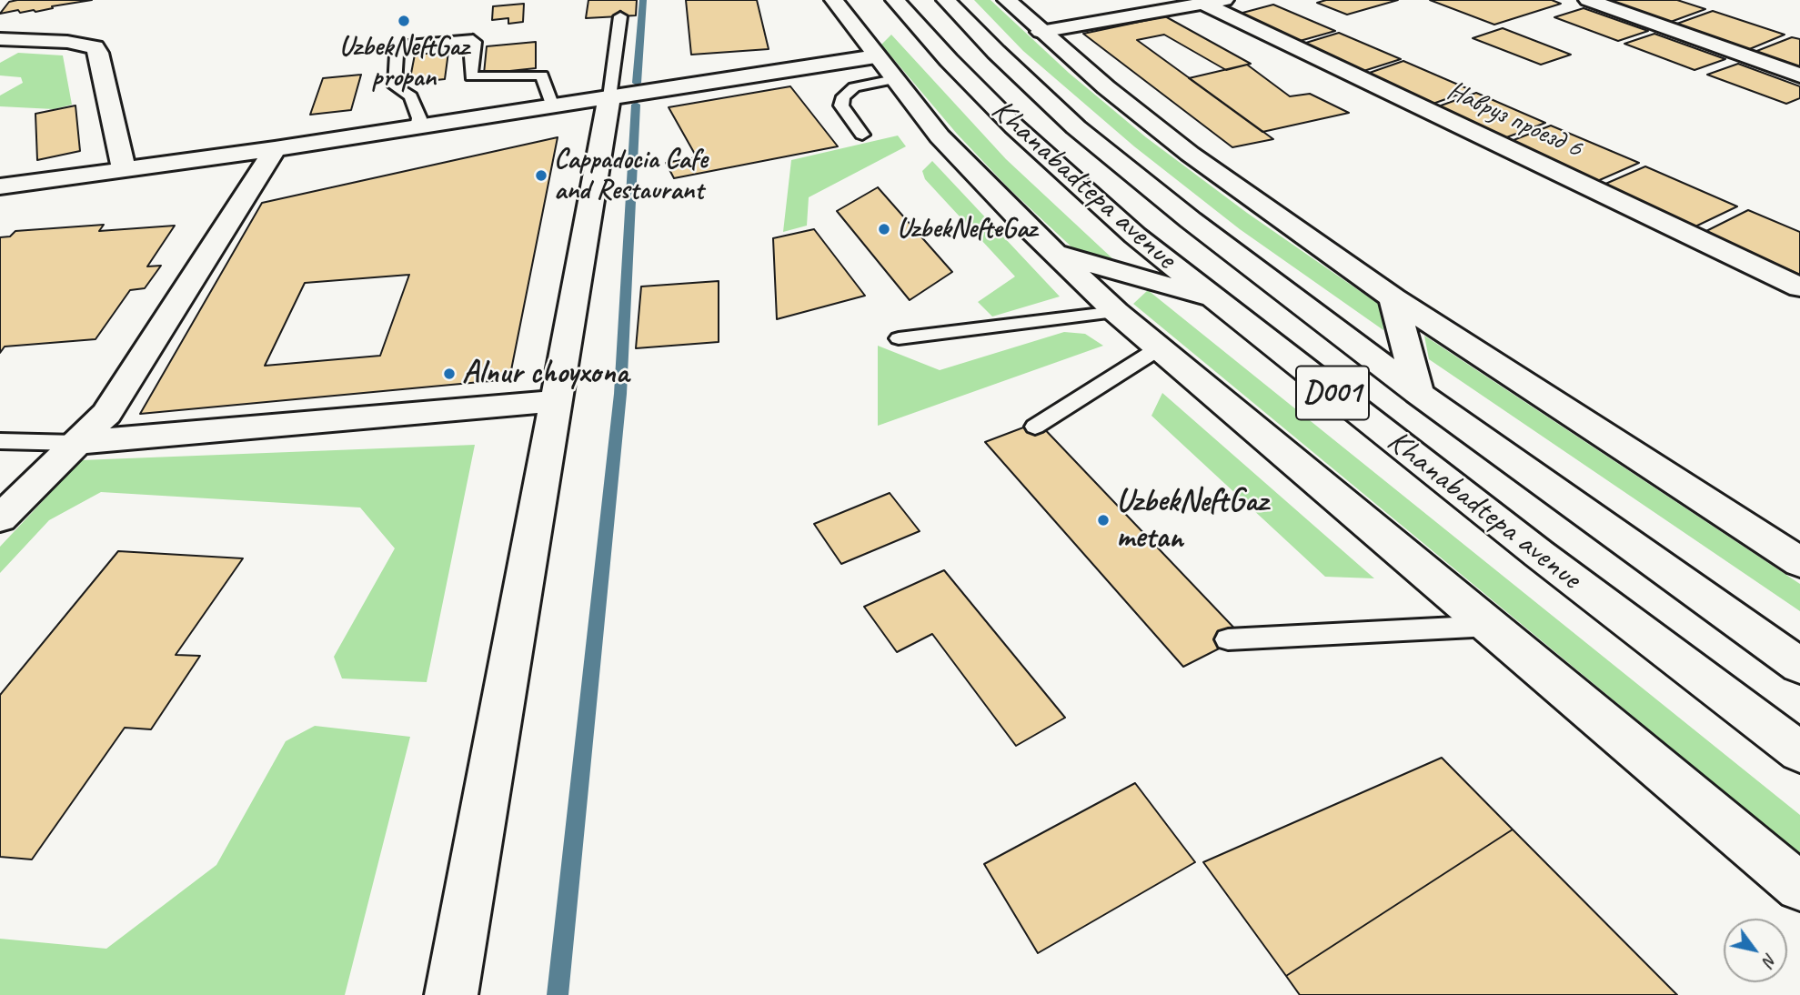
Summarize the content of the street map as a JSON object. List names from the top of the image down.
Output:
{
  "streets": {
    "main road": ["Навруз проезд 6", "Khanabadtepa avenue", "D001"]
  },
  "places": [
    "UzbekNeftGaz propan",
    "Cappadocia Cafe and Restaurant",
    "UzbekNefteGaz",
    "Alnur choyxona",
    "UzbekNeftGaz metan"
  ],
  "north": "bottom right"
}
